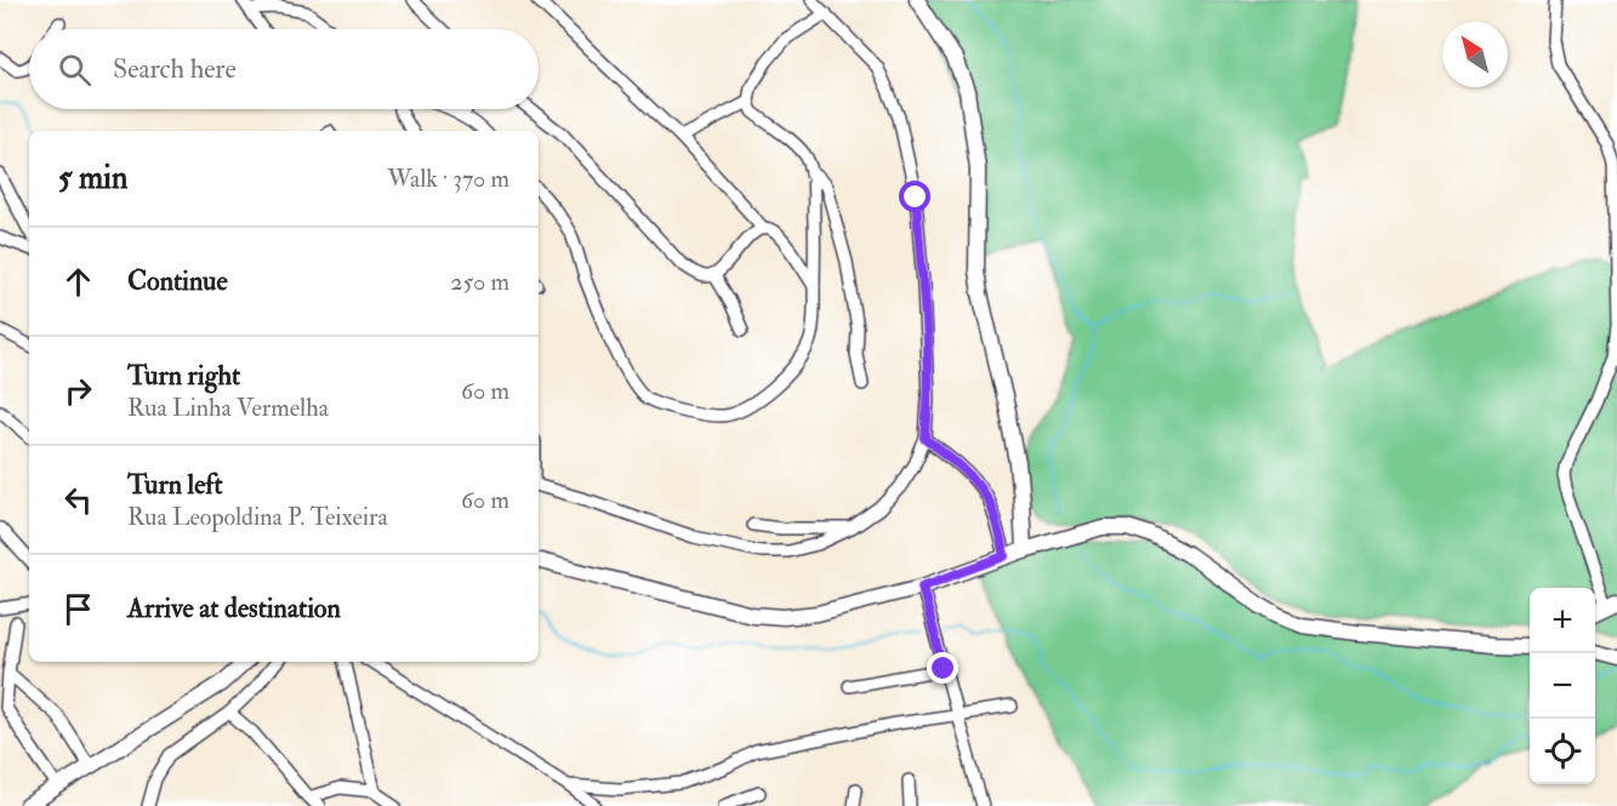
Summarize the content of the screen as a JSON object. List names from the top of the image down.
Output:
{
  "north": "top left",
  "page": {
    "search": "Search here",
    "heading": ["5 min", "Walk · 370 m"],
    "list": [
      ["Continue", "250 m"],
      ["Turn right", "Rua Linha Vermelha", "60 m"],
      ["Turn left", "Rua Leopoldina P. Teixeira", "60 m"],
      "Arrive at destination"
    ],
    "map_buttons": ["+", "−"]
  }
}
